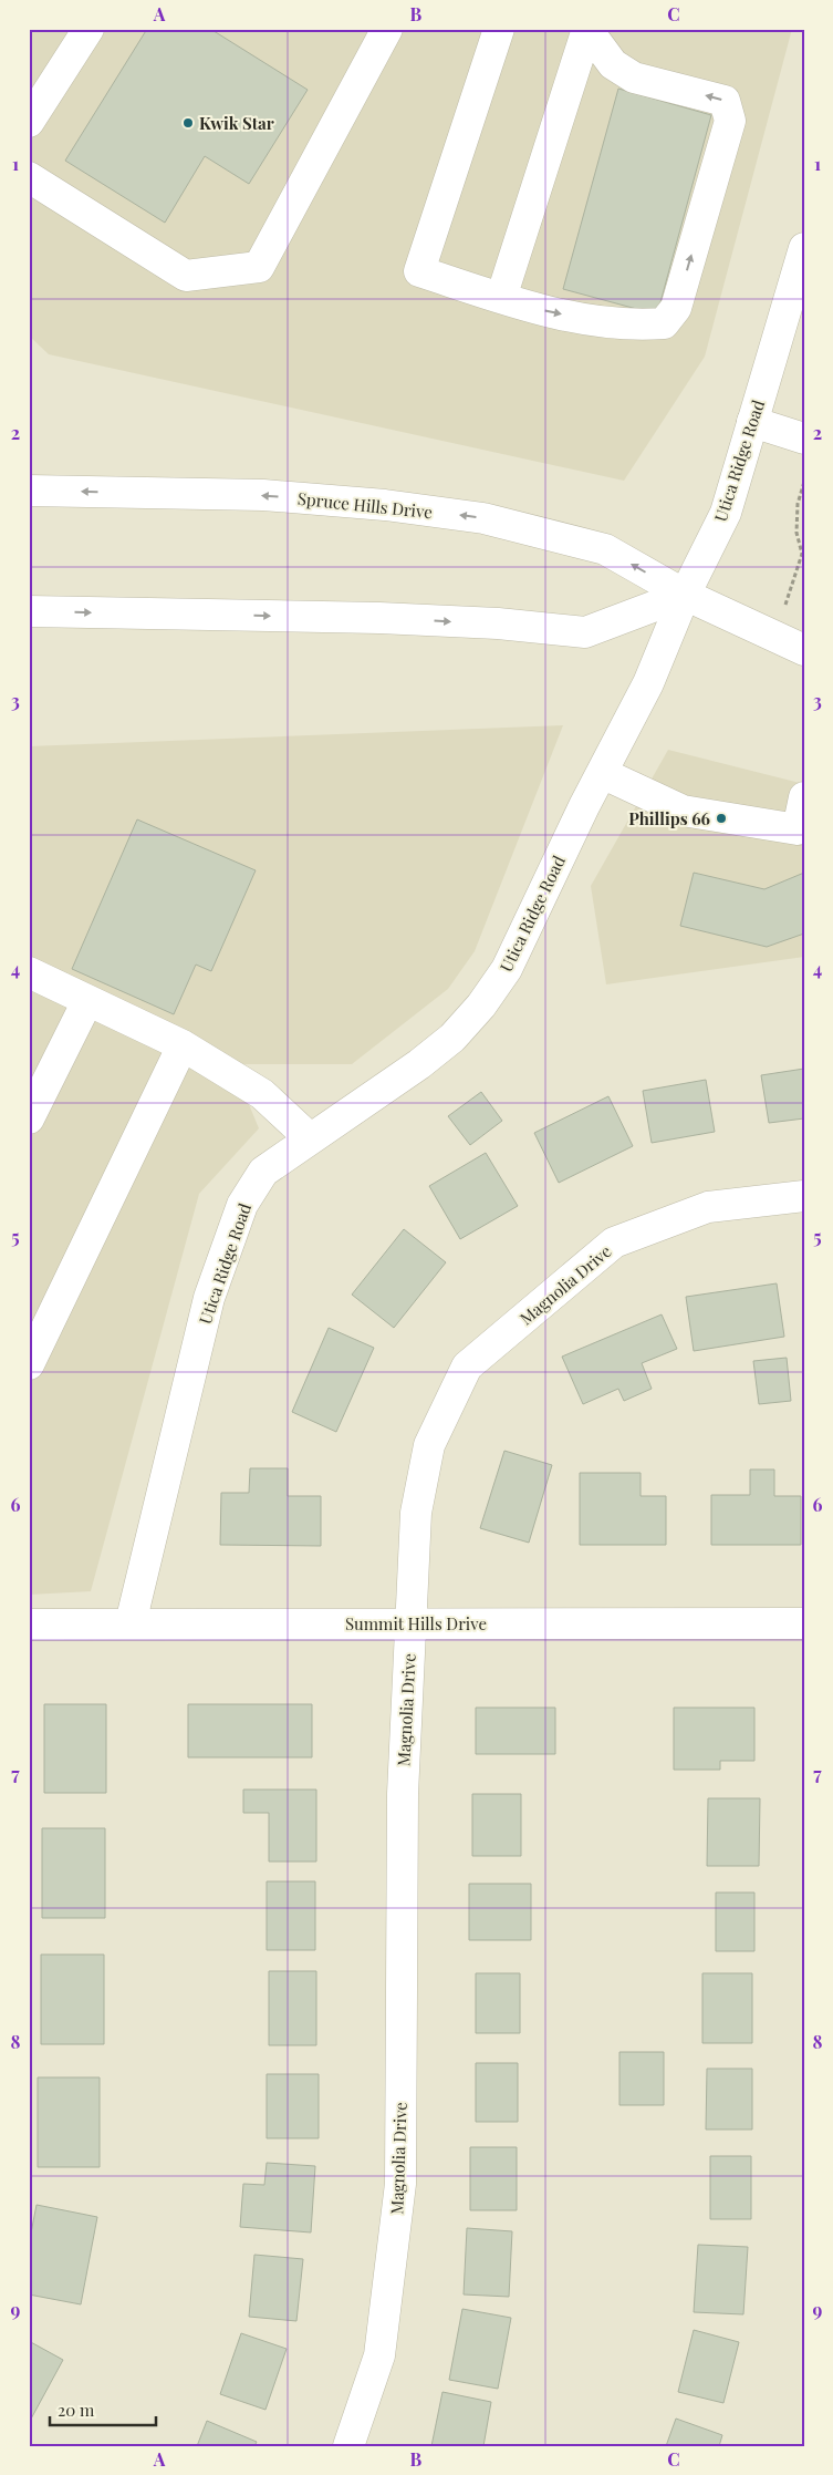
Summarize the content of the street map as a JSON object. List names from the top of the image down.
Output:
{
  "streets": {
    "street": [
      "Utica Ridge Road",
      "Spruce Hills Drive",
      "Magnolia Drive",
      "Summit Hills Drive"
    ]
  },
  "crossings": [
    ["Utica Ridge Road", "Spruce Hills Drive"],
    ["Utica Ridge Road", "Summit Hills Drive"],
    ["Magnolia Drive", "Summit Hills Drive"]
  ],
  "places": ["Kwik Star", "Phillips 66"],
  "scale_bar": "20 m",
  "grid": {
    "columns": ["A", "B", "C"],
    "rows": [
      "1",
      "2",
      "3",
      "4",
      "5",
      "6",
      "7",
      "8",
      "9"
    ]
  }
}
